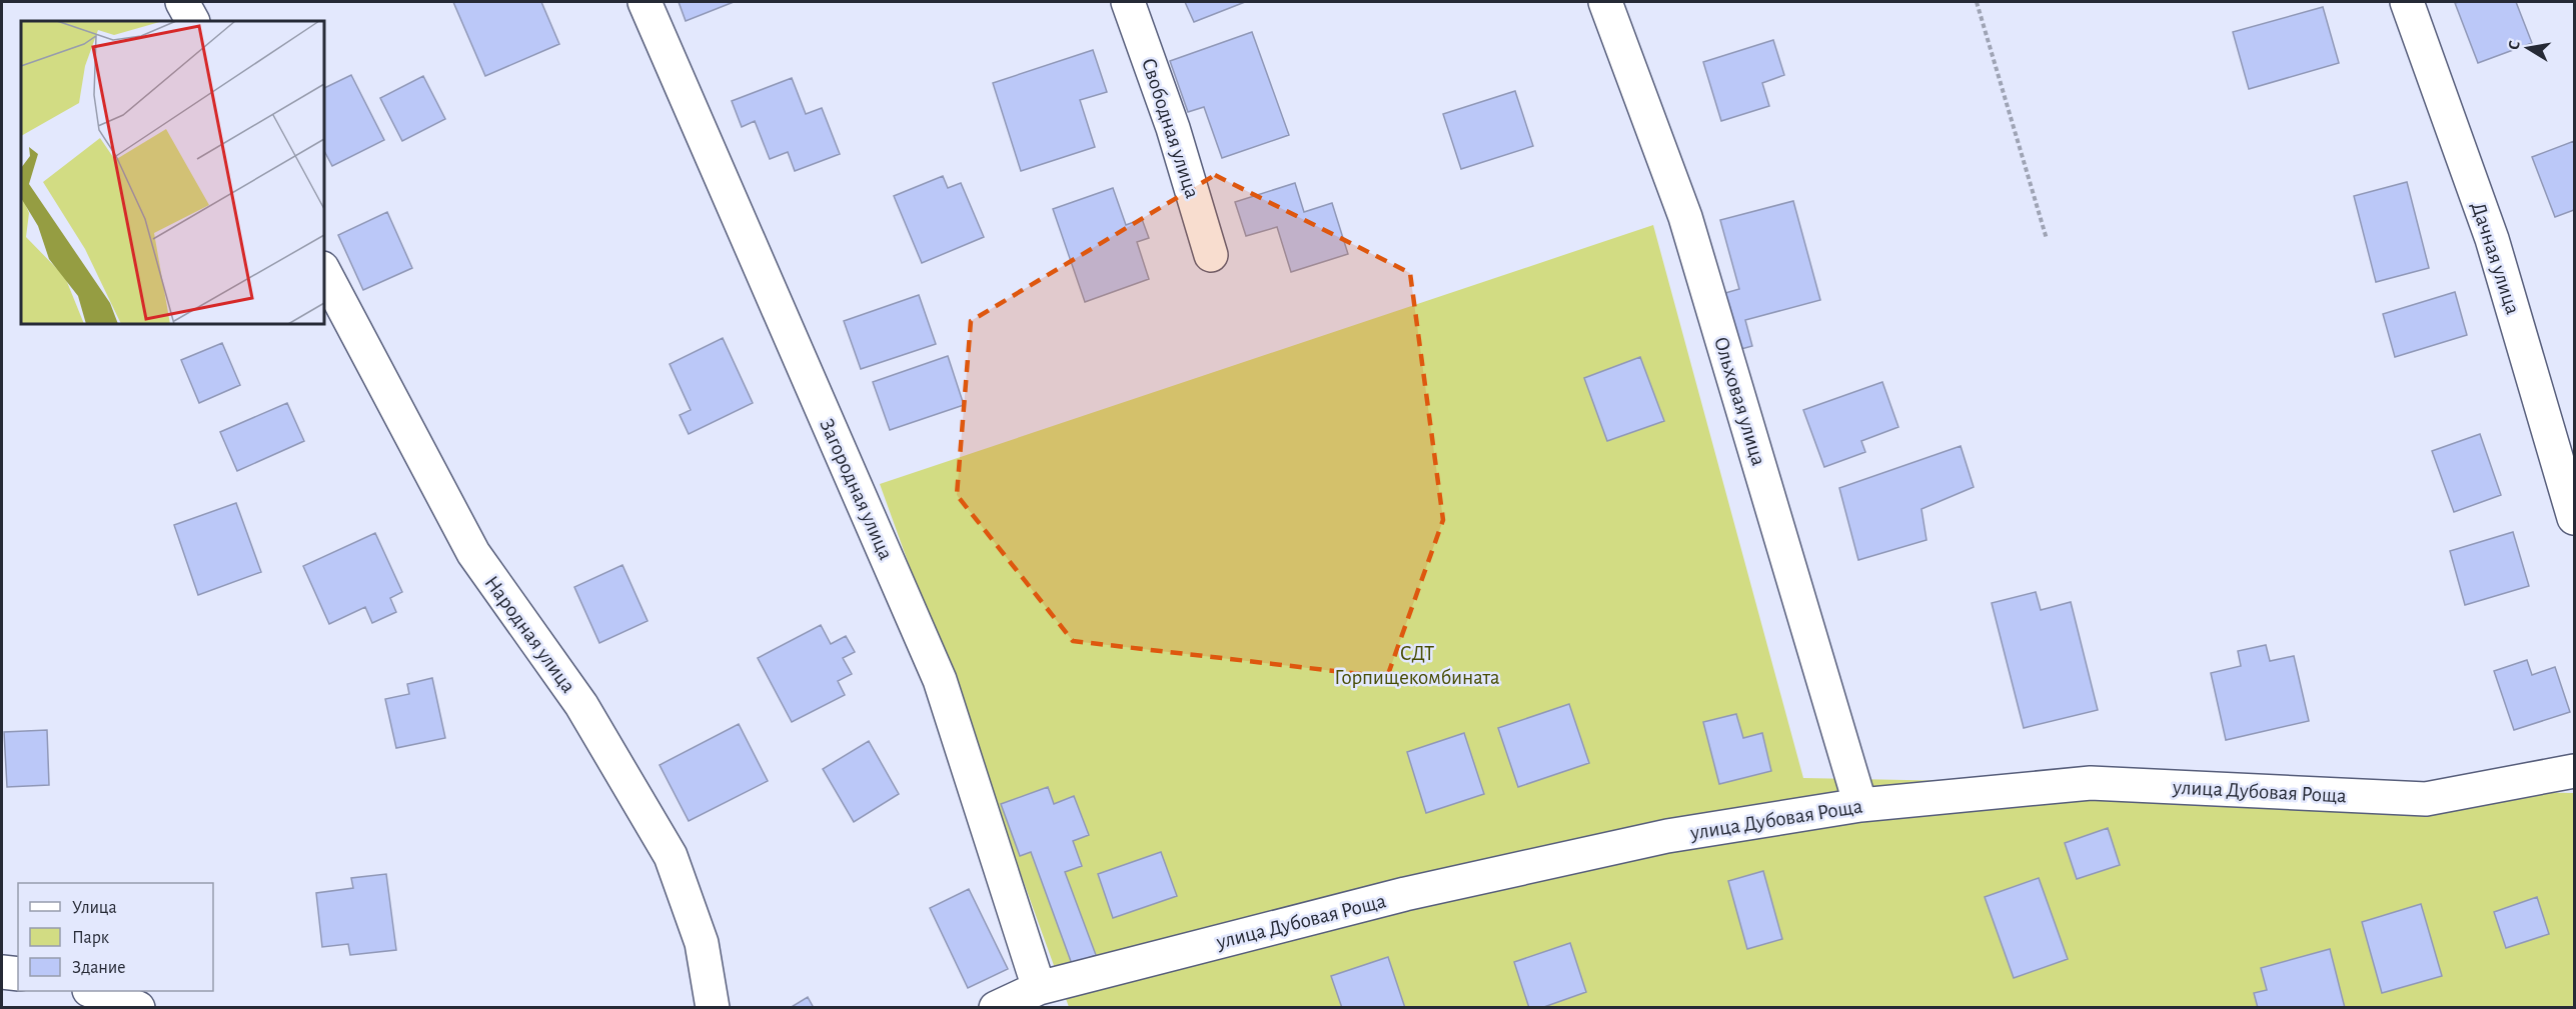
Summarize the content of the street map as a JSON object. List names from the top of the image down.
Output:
{
  "streets": {
    "street": [
      "Свободная улица",
      "Дачная улица",
      "Ольховая улица",
      "Загородная улица",
      "Народная улица",
      "улица Дубовая Роща"
    ]
  },
  "crossings": [
    ["Ольховая улица", "улица Дубовая Роща"],
    ["Загородная улица", "улица Дубовая Роща"]
  ],
  "parks": ["СДТ Горпищекомбината"],
  "legend": ["Улица", "Парк", "Здание"],
  "north": "left"
}
